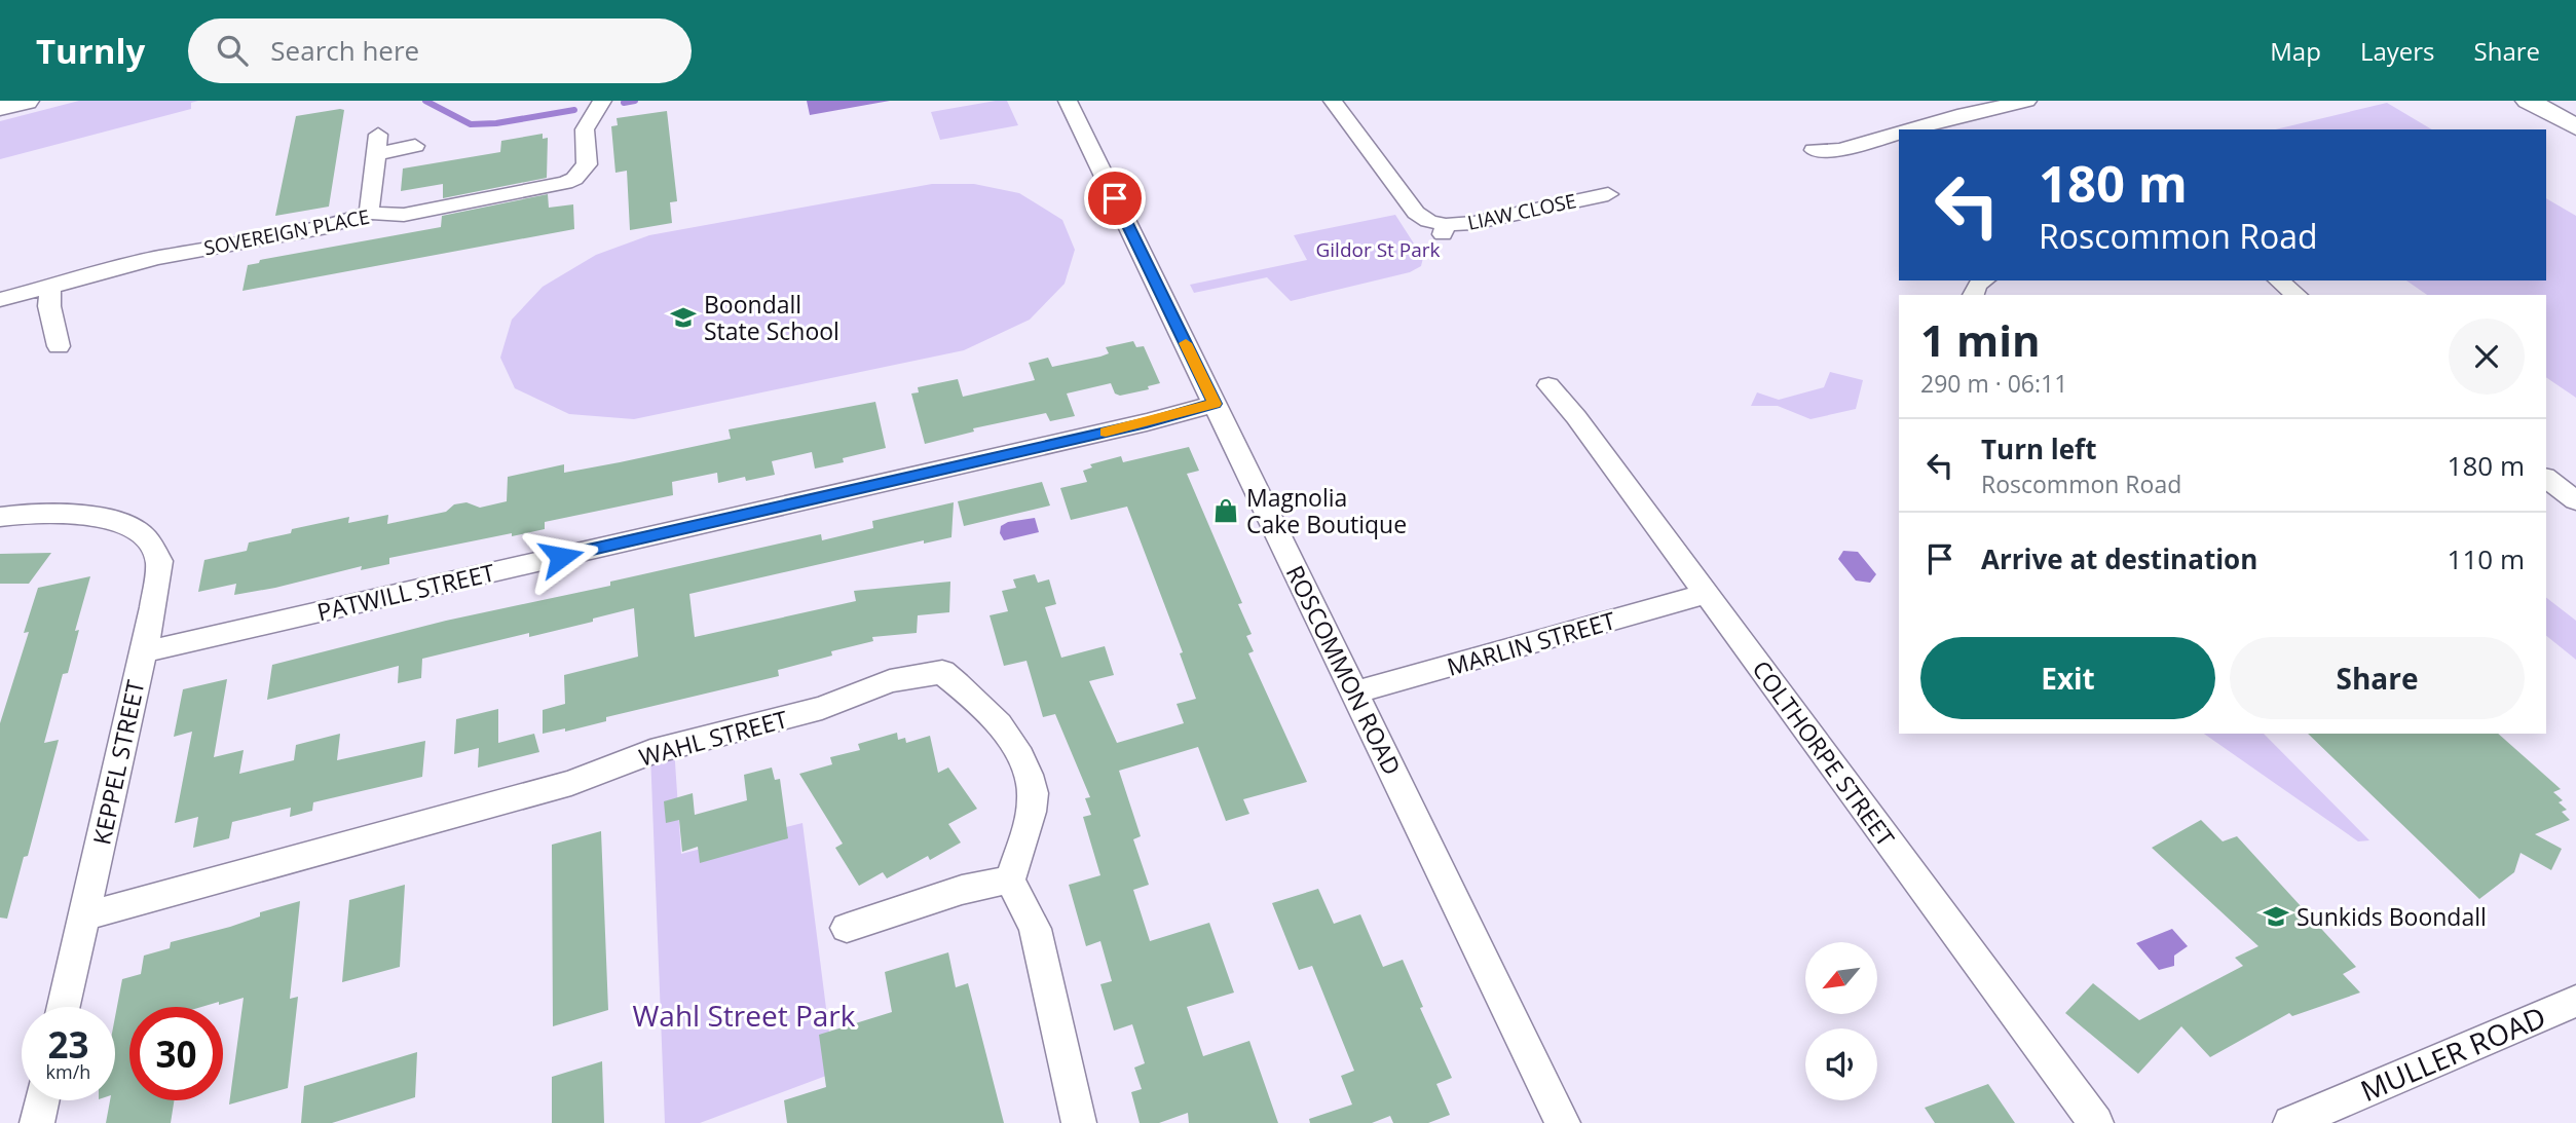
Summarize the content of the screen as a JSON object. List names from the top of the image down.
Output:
{
  "streets": {
    "street": [
      "LIAW CLOSE",
      "SOVEREIGN PLACE",
      "PATWILL STREET",
      "MARLIN STREET",
      "ROSCOMMON ROAD",
      "WAHL STREET",
      "COLTHORPE STREET",
      "KEPPEL STREET",
      "MULLER ROAD"
    ]
  },
  "crossings": [
    ["PATWILL STREET", "ROSCOMMON ROAD"],
    ["PATWILL STREET", "KEPPEL STREET"],
    ["MARLIN STREET", "ROSCOMMON ROAD"],
    ["MARLIN STREET", "COLTHORPE STREET"],
    ["WAHL STREET", "KEPPEL STREET"]
  ],
  "parks": ["Gildor St Park", "Wahl Street Park"],
  "places": {
    "school or university": ["Boondall State School", "Sunkids Boondall"],
    "shop": ["Magnolia Cake Boutique"]
  },
  "north": "bottom left",
  "page": {
    "header": "Turnly",
    "search": "Search here",
    "nav": ["Map", "Layers", "Share"],
    "turn": ["180 m", "Roscommon Road"],
    "heading": ["1 min", "290 m · 06:11"],
    "list": [
      {
        "name": "Turn left",
        "note": "Roscommon Road",
        "value": "180 m"
      },
      {
        "name": "Arrive at destination",
        "value": "110 m"
      }
    ],
    "buttons": ["Exit", "Share"],
    "speed": "23 km/h",
    "limit": "30"
  }
}
